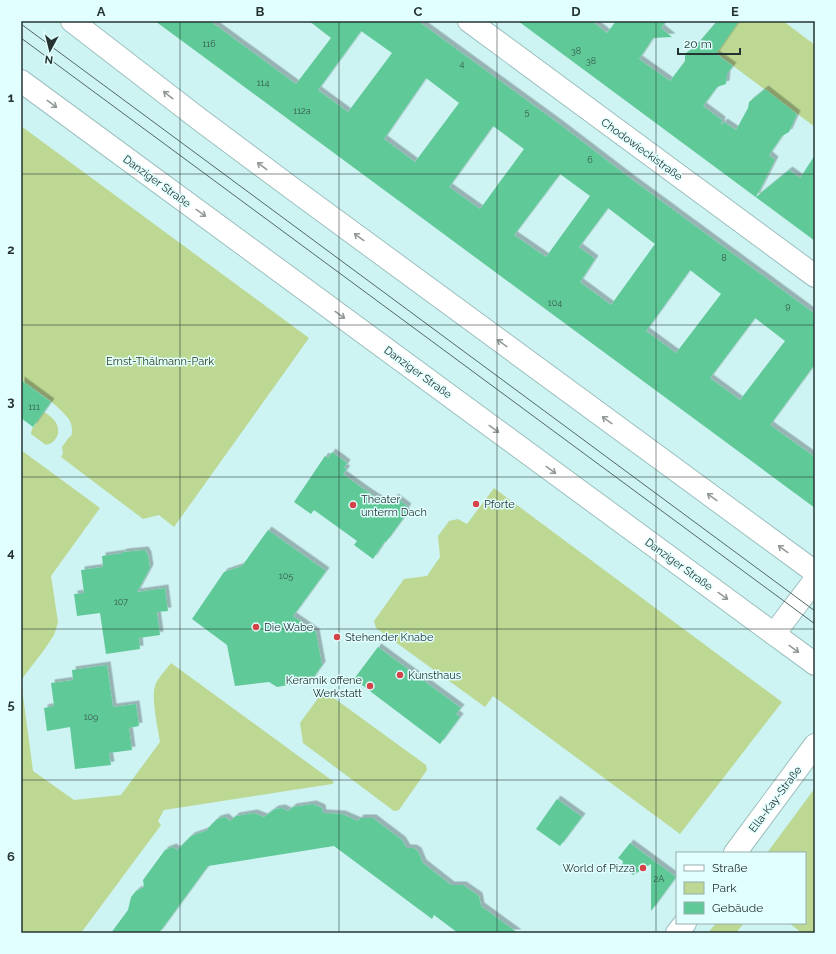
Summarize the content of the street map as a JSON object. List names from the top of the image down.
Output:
{
  "streets": {
    "main road": ["Chodowieckistraße", "Danziger Straße", "Ella-Kay-Straße"]
  },
  "parks": ["Ernst-Thälmann-Park"],
  "places": [
    "Pforte",
    "Theater unterm Dach",
    "Die Wabe",
    "Stehender Knabe",
    "Kunsthaus",
    "Keramik offene Werkstatt",
    "World of Pizza"
  ],
  "house_numbers": [
    "116",
    "38",
    "38",
    "4",
    "114",
    "112a",
    "5",
    "6",
    "8",
    "104",
    "9",
    "111",
    "105",
    "107",
    "109",
    "2A"
  ],
  "legend": ["Straße", "Park", "Gebäude"],
  "scale_bar": "20 m",
  "north": "bottom",
  "grid": {
    "columns": [
      "A",
      "B",
      "C",
      "D",
      "E"
    ],
    "rows": [
      "1",
      "2",
      "3",
      "4",
      "5",
      "6"
    ]
  }
}
